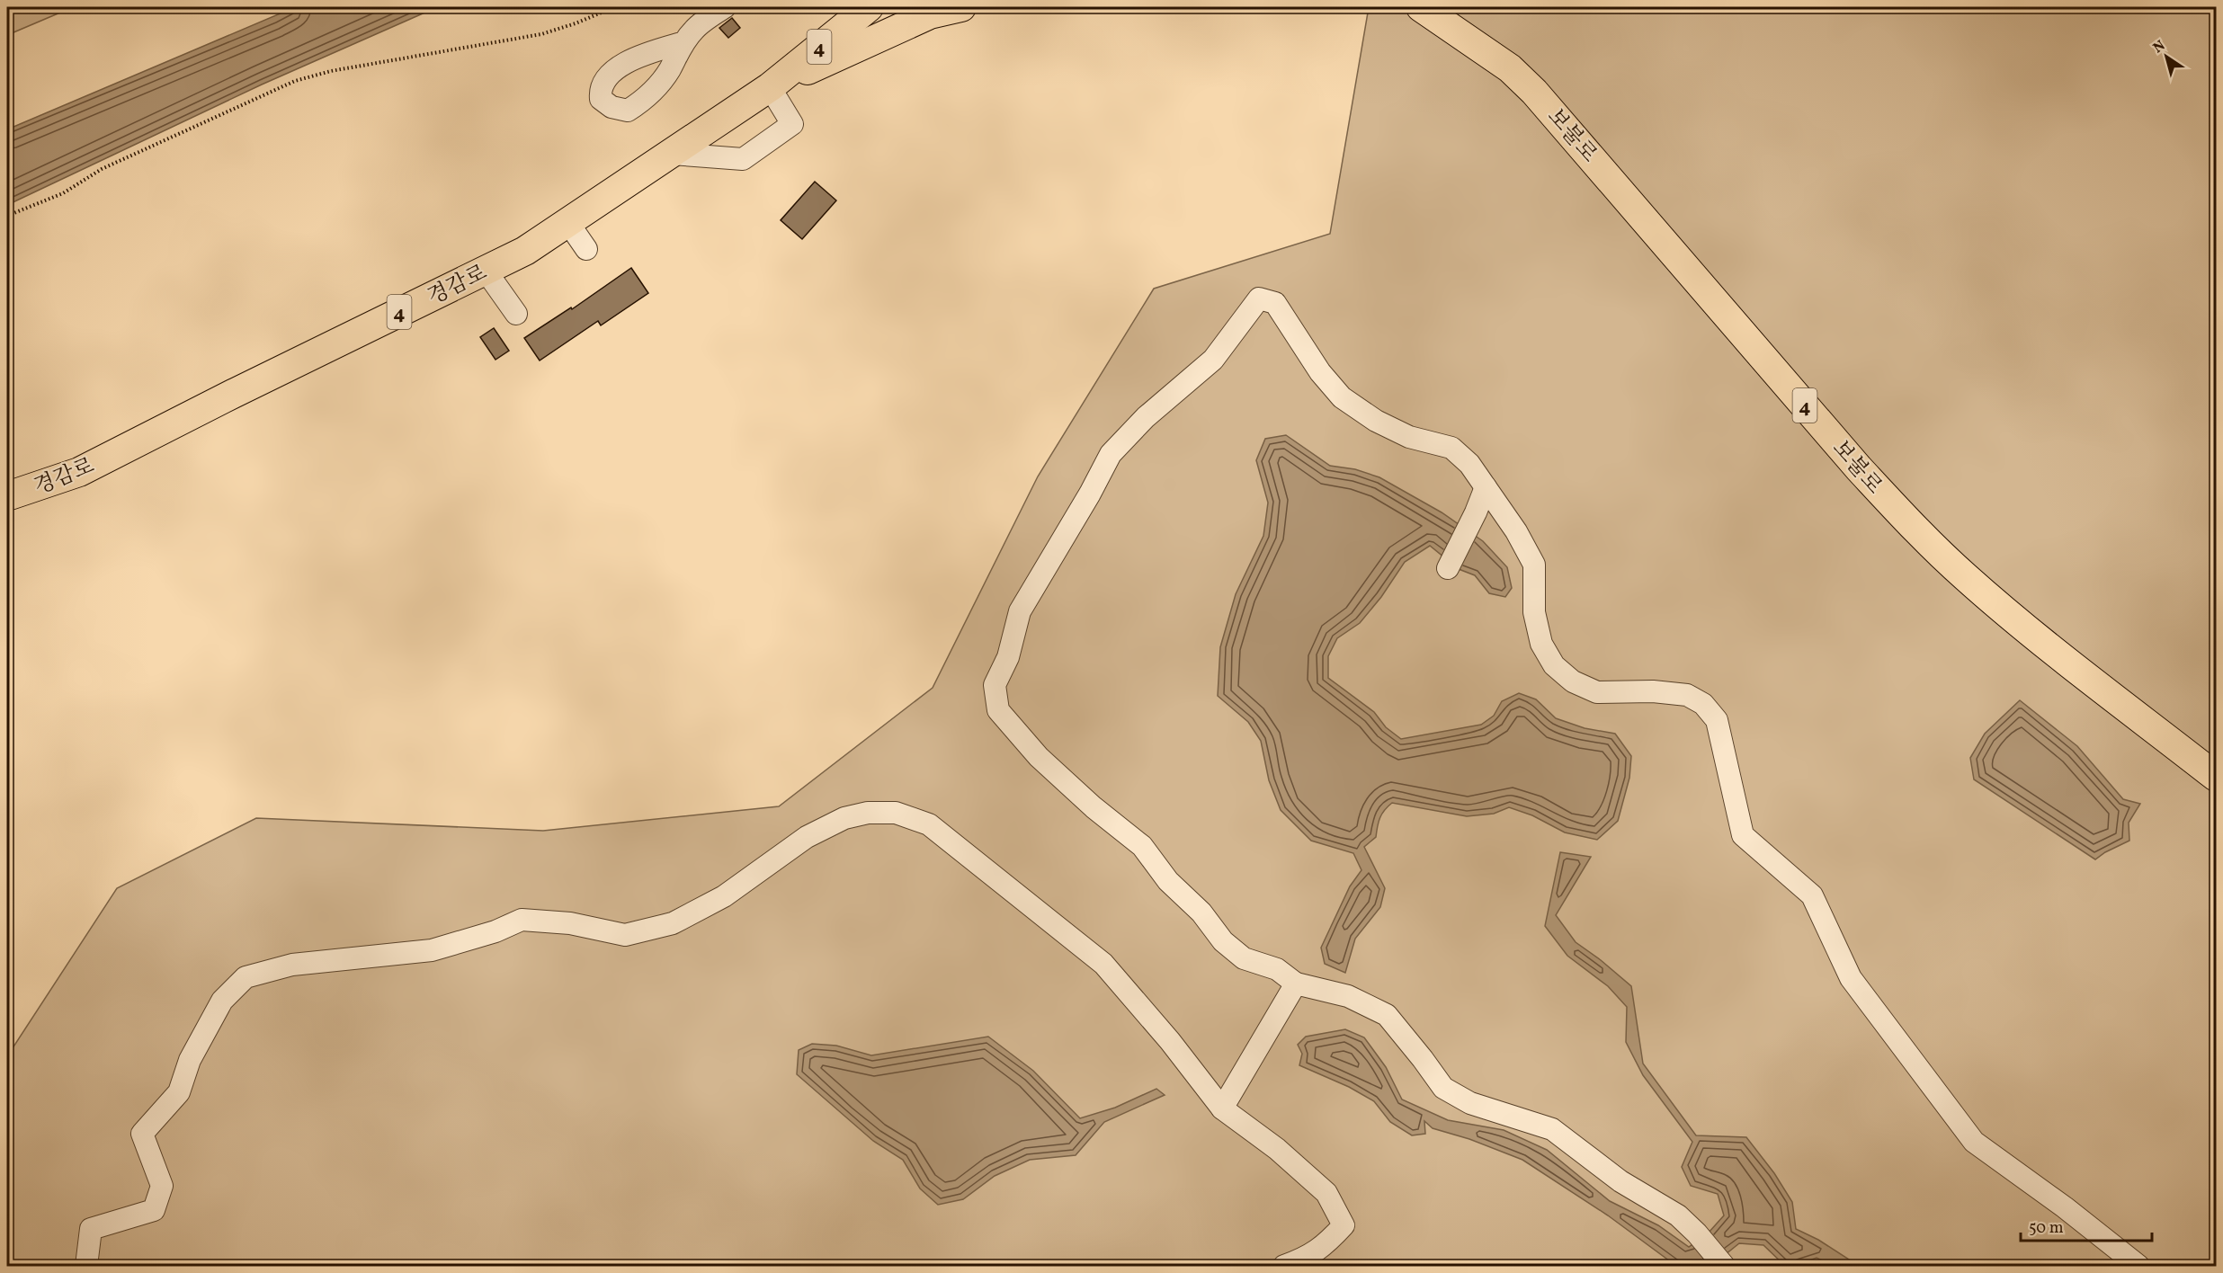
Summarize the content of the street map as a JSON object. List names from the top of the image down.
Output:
{
  "streets": {
    "main road": ["4", "보불로", "경감로"]
  },
  "scale_bar": "50 m",
  "north": "top left"
}
